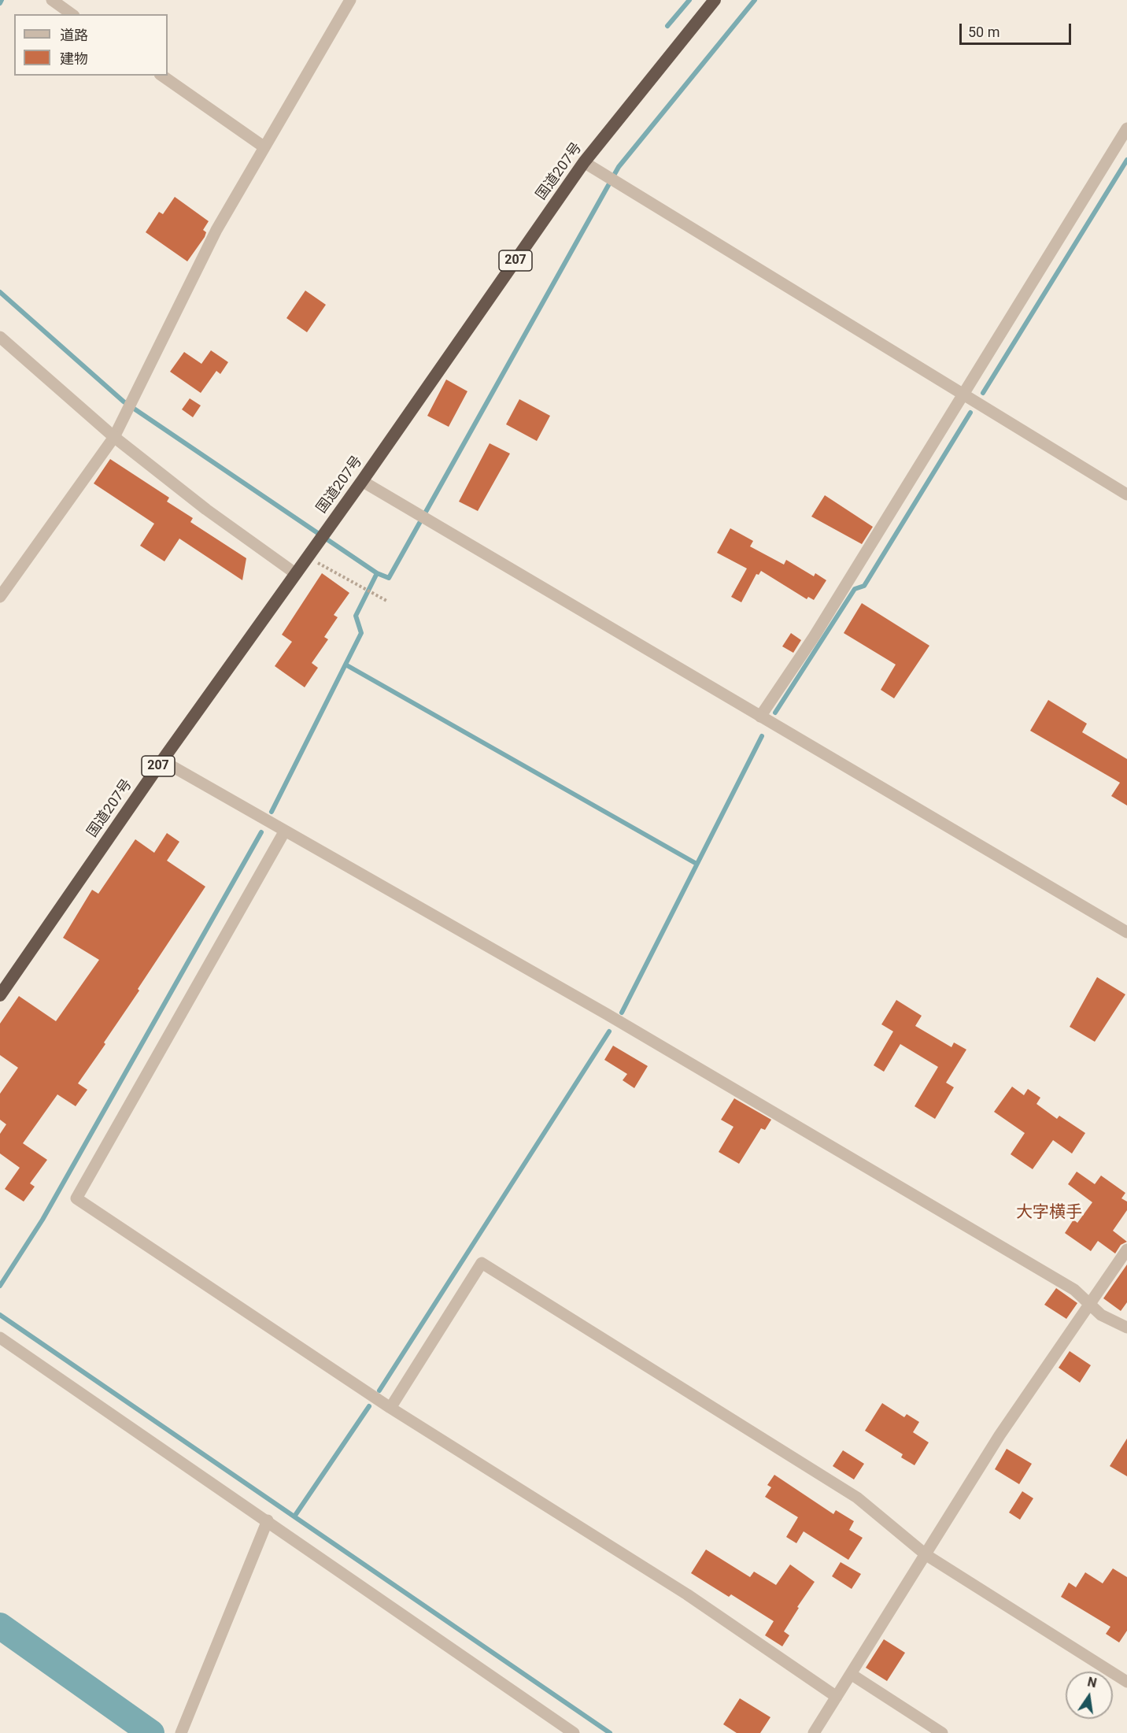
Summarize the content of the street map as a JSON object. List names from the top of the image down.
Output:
{
  "streets": {
    "highway": ["国道207号", "207"]
  },
  "districts": ["大字横手"],
  "legend": ["道路", "建物"],
  "scale_bar": "50 m",
  "north": "top"
}
